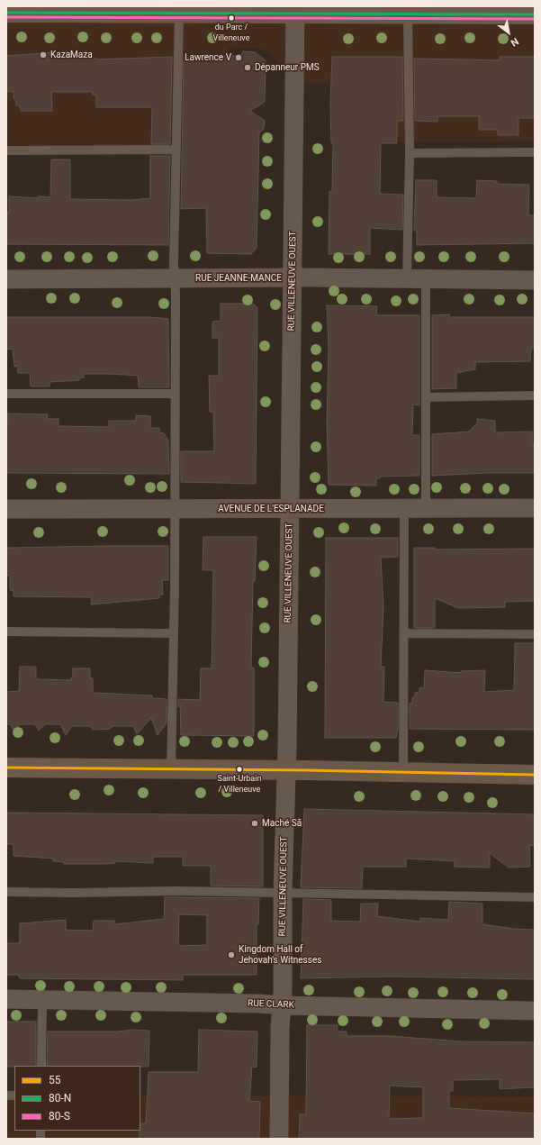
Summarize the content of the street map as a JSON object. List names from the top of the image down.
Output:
{
  "streets": {
    "street": [
      "RUE JEANNE-MANCE",
      "RUE VILLENEUVE OUEST",
      "AVENUE DE L'ESPLANADE",
      "RUE CLARK"
    ]
  },
  "crossings": [
    ["RUE JEANNE-MANCE", "RUE VILLENEUVE OUEST"],
    ["RUE VILLENEUVE OUEST", "AVENUE DE L'ESPLANADE"],
    ["RUE VILLENEUVE OUEST", "RUE CLARK"]
  ],
  "places": [
    "du Parc / Villeneuve",
    "KazaMaza",
    "Lawrence V",
    "Dépanneur PMS",
    "Saint-Urbain / Villeneuve",
    "Maché Sā",
    "Kingdom Hall of Jehovah's Witnesses"
  ],
  "lines": ["transit line 80-N", "transit line 80-S", "transit line 55"],
  "legend": ["55", "80-N", "80-S"],
  "north": "bottom right"
}
